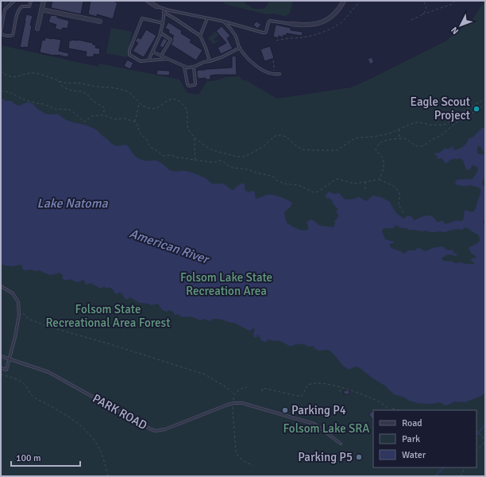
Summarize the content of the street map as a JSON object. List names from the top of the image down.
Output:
{
  "streets": {
    "lane": ["PARK ROAD"]
  },
  "water": ["Lake Natoma", "American River"],
  "parks": ["Folsom Lake State Recreation Area", "Folsom State Recreational Area Forest", "Folsom Lake SRA"],
  "places": ["Eagle Scout Project", "Parking P4", "Parking P5"],
  "legend": ["Road", "Park", "Water"],
  "scale_bar": "100 m",
  "north": "bottom left"
}
